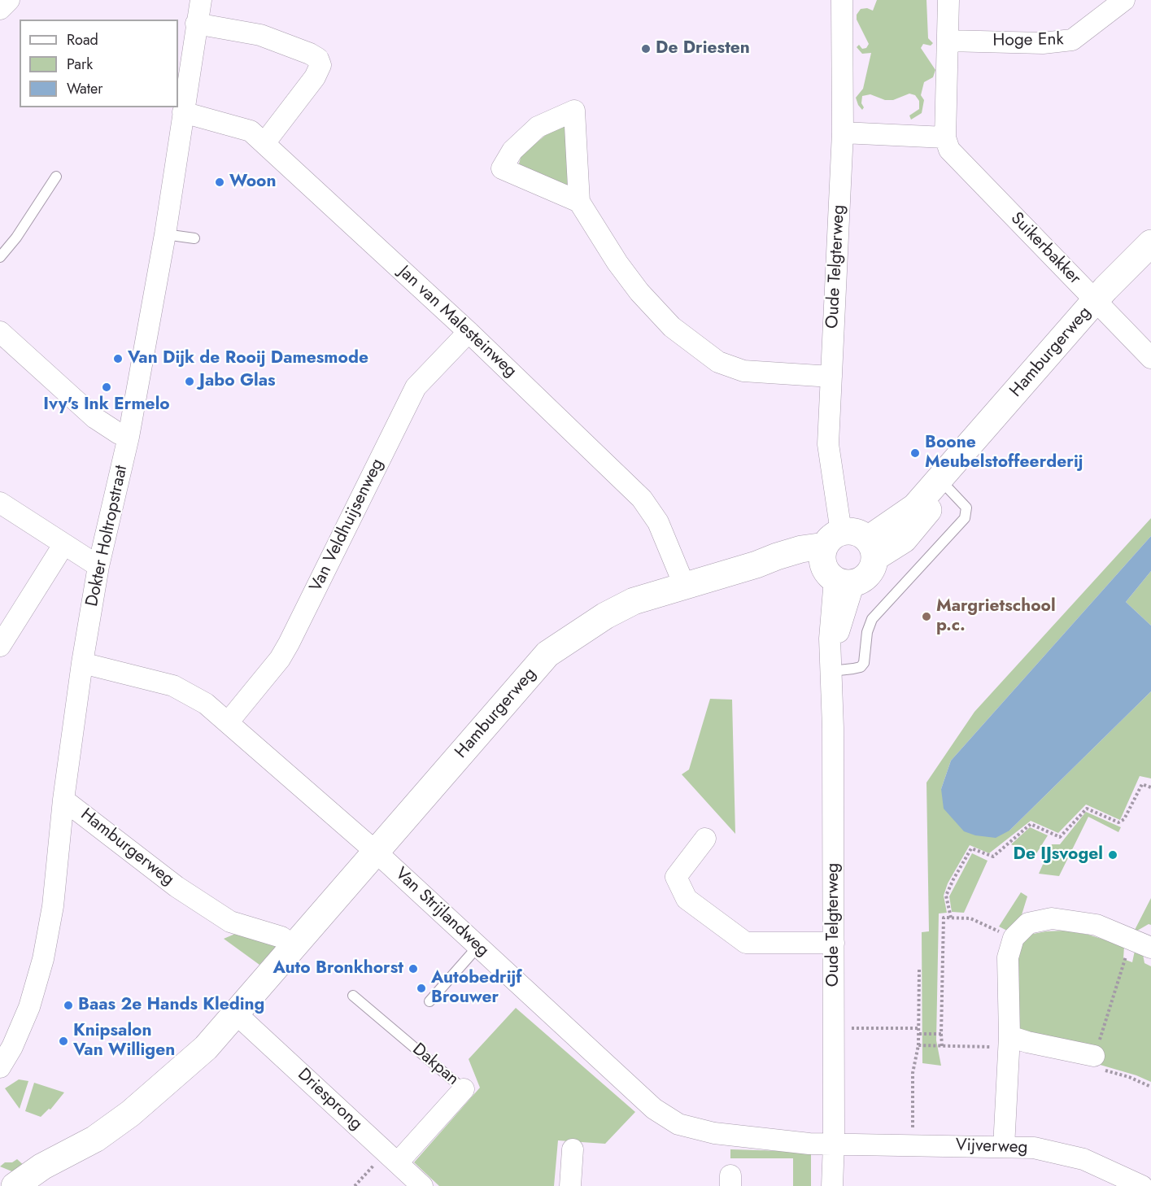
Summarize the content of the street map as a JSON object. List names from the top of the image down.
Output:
{
  "streets": {
    "street": [
      "Hoge Enk",
      "Suikerbakker",
      "Oude Telgterweg",
      "Jan van Malesteinweg",
      "Hamburgerweg",
      "Van Veldhuijsenweg",
      "Dokter Holtropstraat",
      "Van Strijlandweg",
      "Dakpan",
      "Driesprong",
      "Vijverweg"
    ]
  },
  "crossings": [
    ["Suikerbakker", "Hamburgerweg"],
    ["Oude Telgterweg", "Hamburgerweg"],
    ["Oude Telgterweg", "Van Strijlandweg"],
    ["Oude Telgterweg", "Vijverweg"],
    ["Jan van Malesteinweg", "Hamburgerweg"],
    ["Jan van Malesteinweg", "Van Veldhuijsenweg"],
    ["Jan van Malesteinweg", "Dokter Holtropstraat"],
    ["Hamburgerweg", "Dokter Holtropstraat"],
    ["Hamburgerweg", "Van Strijlandweg"],
    ["Hamburgerweg", "Driesprong"],
    ["Van Veldhuijsenweg", "Van Strijlandweg"],
    ["Dokter Holtropstraat", "Van Strijlandweg"],
    ["Van Strijlandweg", "Vijverweg"],
    ["Dakpan", "Driesprong"]
  ],
  "places": [
    "De Driesten",
    "Woon",
    "Van Dijk de Rooij Damesmode",
    "Jabo Glas",
    "Ivy's Ink Ermelo",
    "Boone Meubelstoffeerderij",
    "Margrietschool p.c.",
    "De IJsvogel",
    "Auto Bronkhorst",
    "Autobedrijf Brouwer",
    "Baas 2e Hands Kleding",
    "Knipsalon Van Willigen"
  ],
  "legend": ["Road", "Park", "Water"]
}
